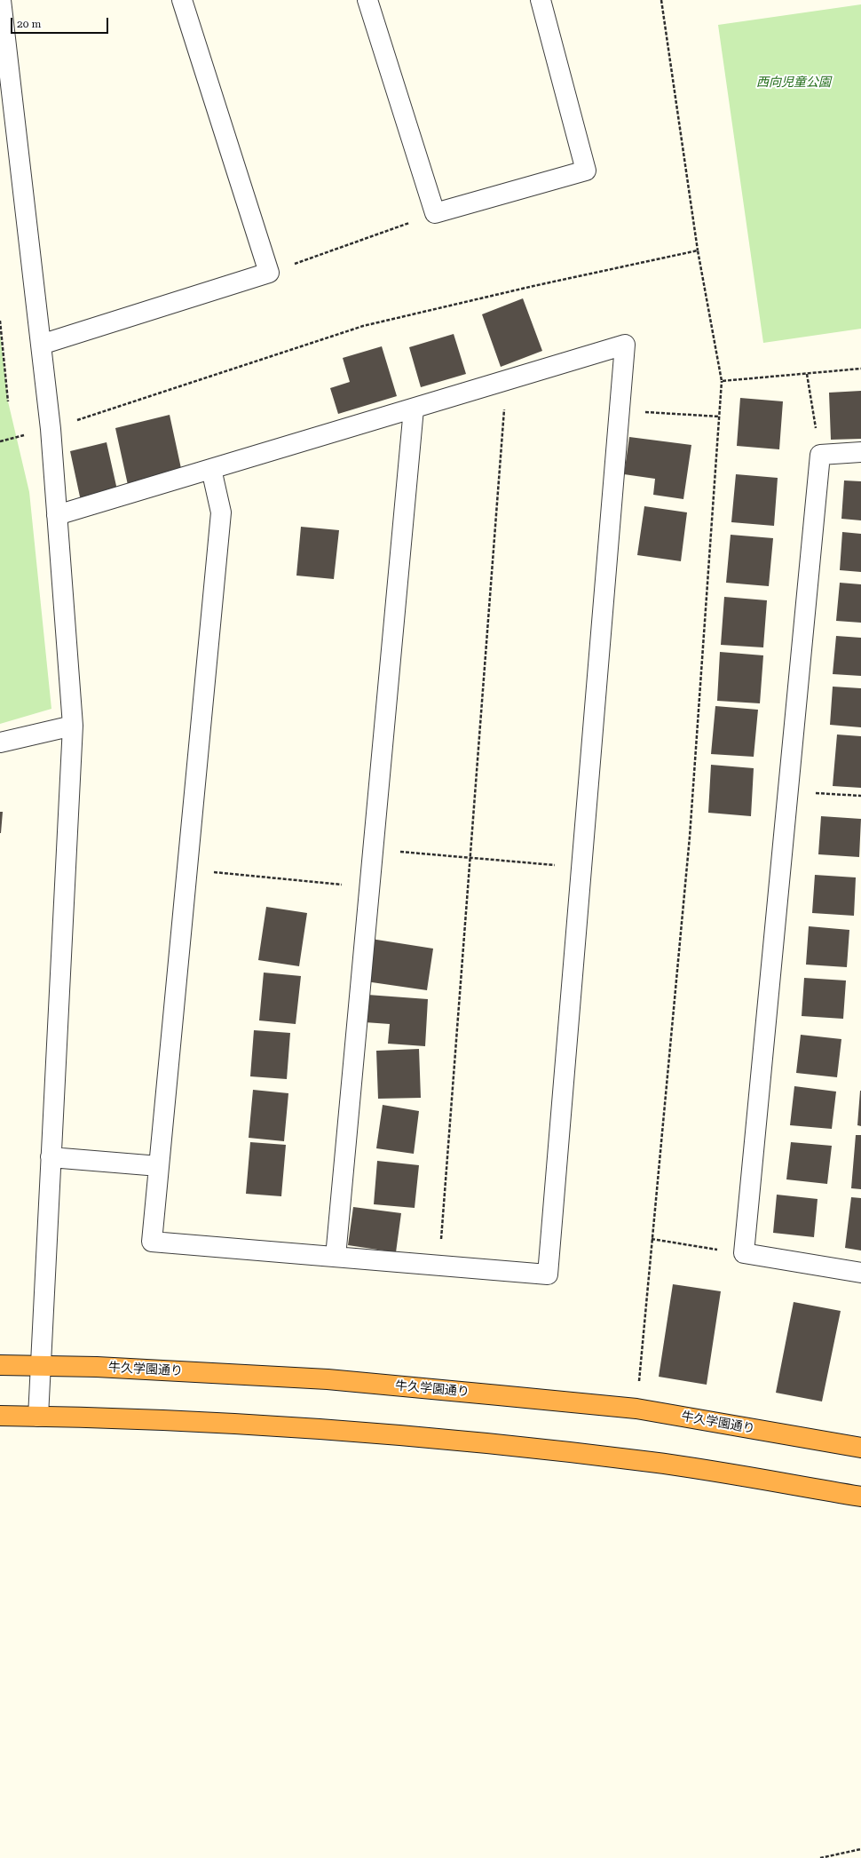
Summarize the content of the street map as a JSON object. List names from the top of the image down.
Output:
{
  "streets": {
    "highway": ["牛久学園通り"]
  },
  "parks": ["西向児童公園"],
  "scale_bar": "20 m"
}
